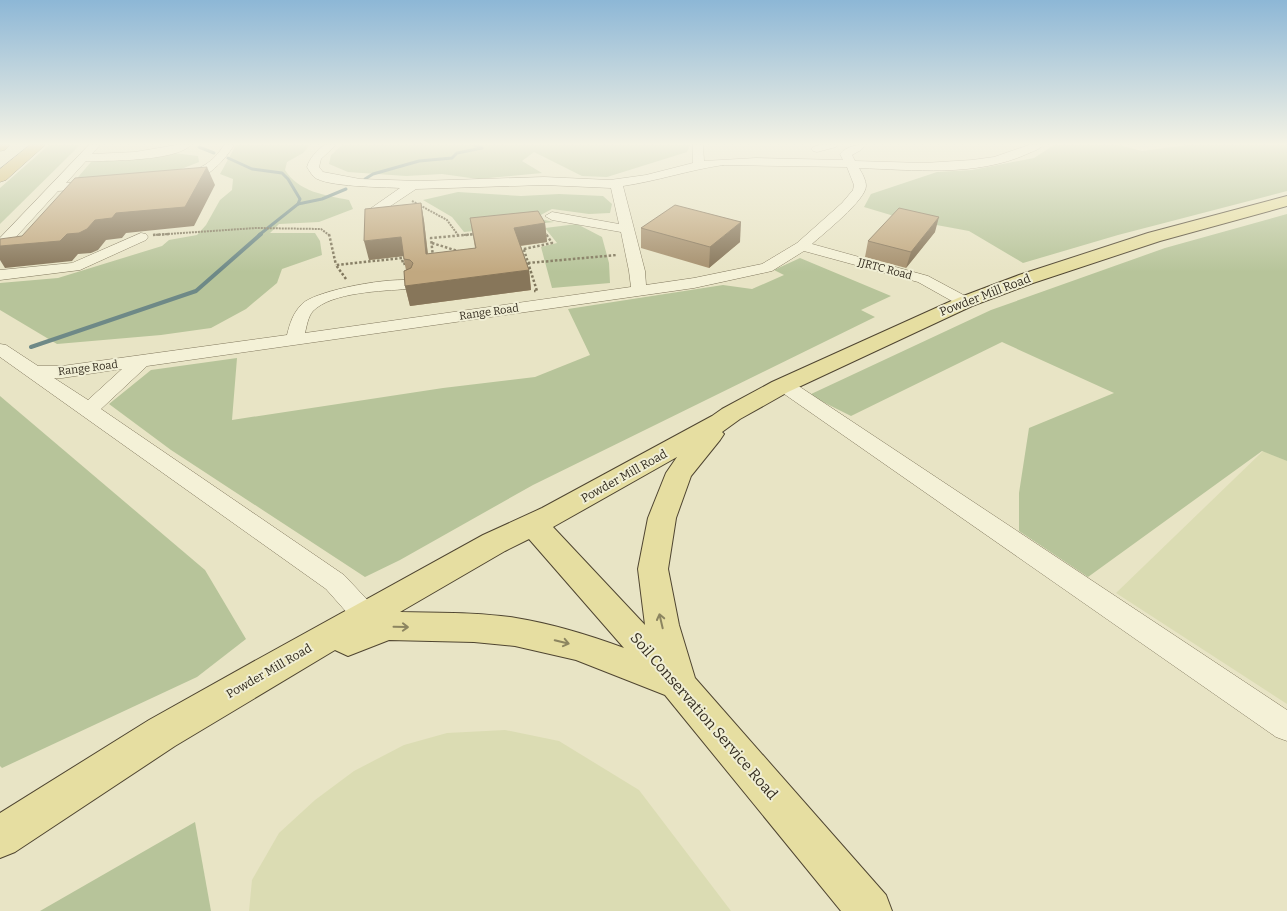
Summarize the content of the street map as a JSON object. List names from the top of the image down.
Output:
{
  "streets": {
    "main road": ["Powder Mill Road", "Soil Conservation Service Road"],
    "lane": ["JJRTC Road", "Range Road"]
  },
  "crossings": [
    ["JJRTC Road", "Powder Mill Road"],
    ["JJRTC Road", "Range Road"],
    ["Powder Mill Road", "Range Road"],
    ["Powder Mill Road", "Soil Conservation Service Road"]
  ]
}
